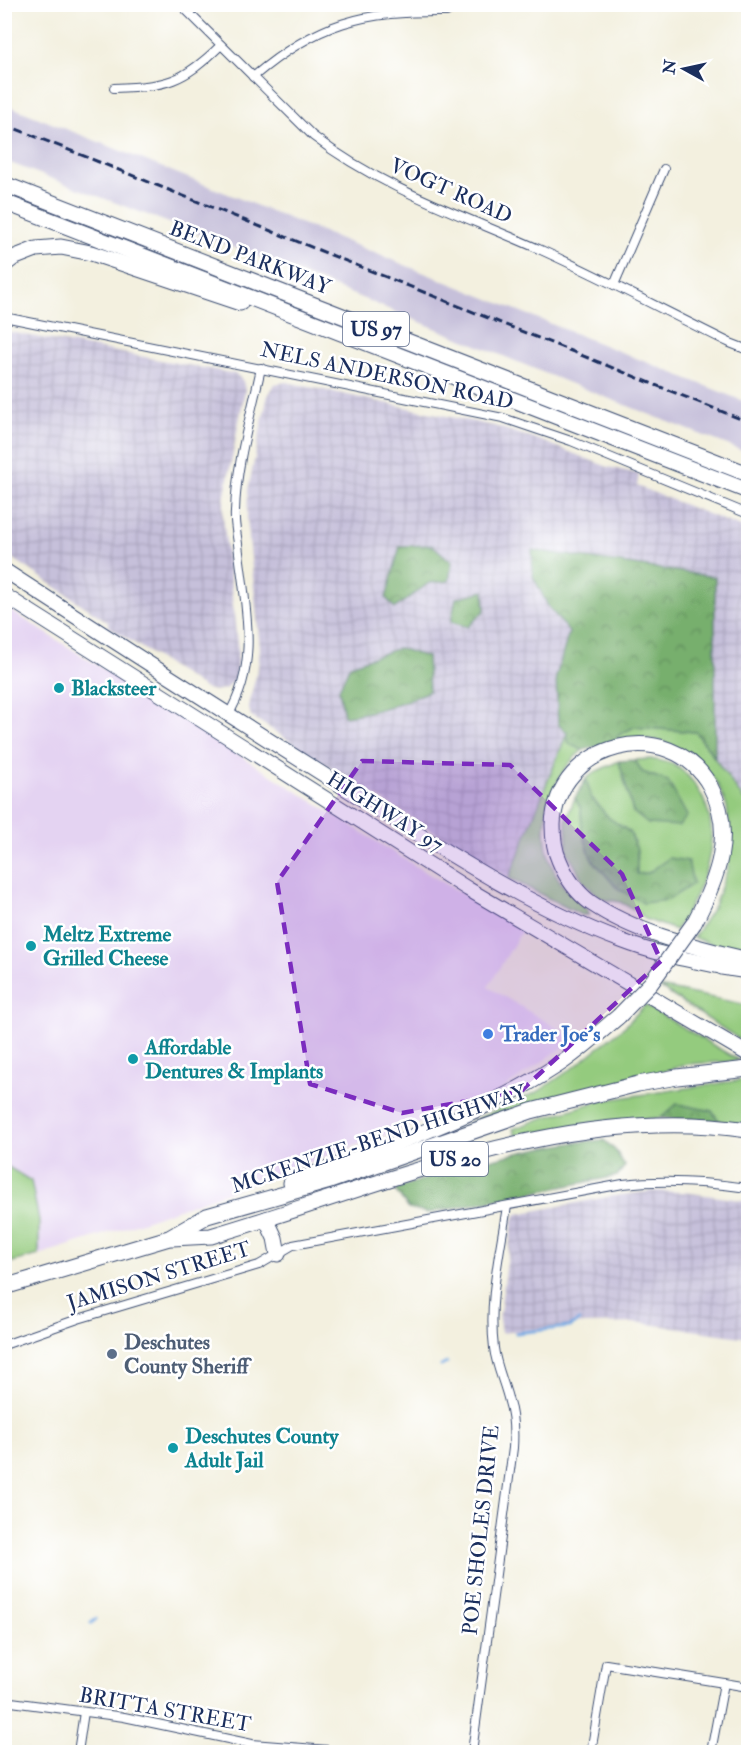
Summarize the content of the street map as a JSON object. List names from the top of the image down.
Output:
{
  "streets": {
    "highway": [
      "BEND PARKWAY",
      "US 97",
      "MCKENZIE-BEND HIGHWAY",
      "US 20"
    ],
    "main road": ["HIGHWAY 97"],
    "street": [
      "VOGT ROAD",
      "NELS ANDERSON ROAD",
      "JAMISON STREET",
      "POE SHOLES DRIVE",
      "BRITTA STREET"
    ]
  },
  "crossings": [
    ["JAMISON STREET", "POE SHOLES DRIVE"]
  ],
  "places": [
    "Blacksteer",
    "Meltz Extreme Grilled Cheese",
    "Trader Joe's",
    "Affordable Dentures & Implants",
    "Deschutes County Sheriff",
    "Deschutes County Adult Jail"
  ],
  "north": "left"
}
